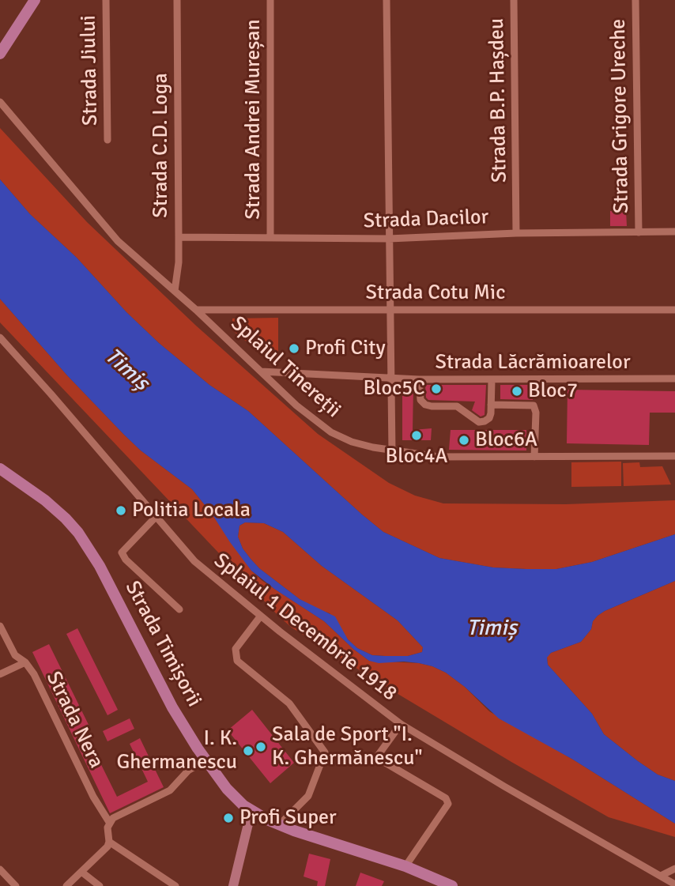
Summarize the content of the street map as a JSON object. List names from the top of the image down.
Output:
{
  "streets": {
    "main road": ["Strada Timișorii"],
    "street": [
      "Strada Jiului",
      "Strada B.P. Hașdeu",
      "Strada Grigore Ureche",
      "Strada Andrei Mureșan",
      "Strada C.D. Loga",
      "Strada Dacilor",
      "Strada Cotu Mic",
      "Strada Lăcrămioarelor",
      "Splaiul Tinereții",
      "Splaiul 1 Decembrie 1918",
      "Strada Nera"
    ]
  },
  "crossings": [
    ["Strada B.P. Hașdeu", "Strada Dacilor"],
    ["Strada Grigore Ureche", "Strada Dacilor"],
    ["Strada Andrei Mureșan", "Strada Dacilor"],
    ["Strada C.D. Loga", "Strada Dacilor"],
    ["Strada C.D. Loga", "Splaiul Tinereții"],
    ["Strada Cotu Mic", "Splaiul Tinereții"],
    ["Strada Lăcrămioarelor", "Splaiul Tinereții"]
  ],
  "water": ["Timiș"],
  "places": [
    "Profi City",
    "Bloc5C",
    "Bloc7",
    "Bloc4A",
    "Bloc6A",
    "Politia Locala",
    "Sala de Sport \"I. K. Ghermănescu\"",
    "I. K. Ghermanescu",
    "Profi Super"
  ]
}
